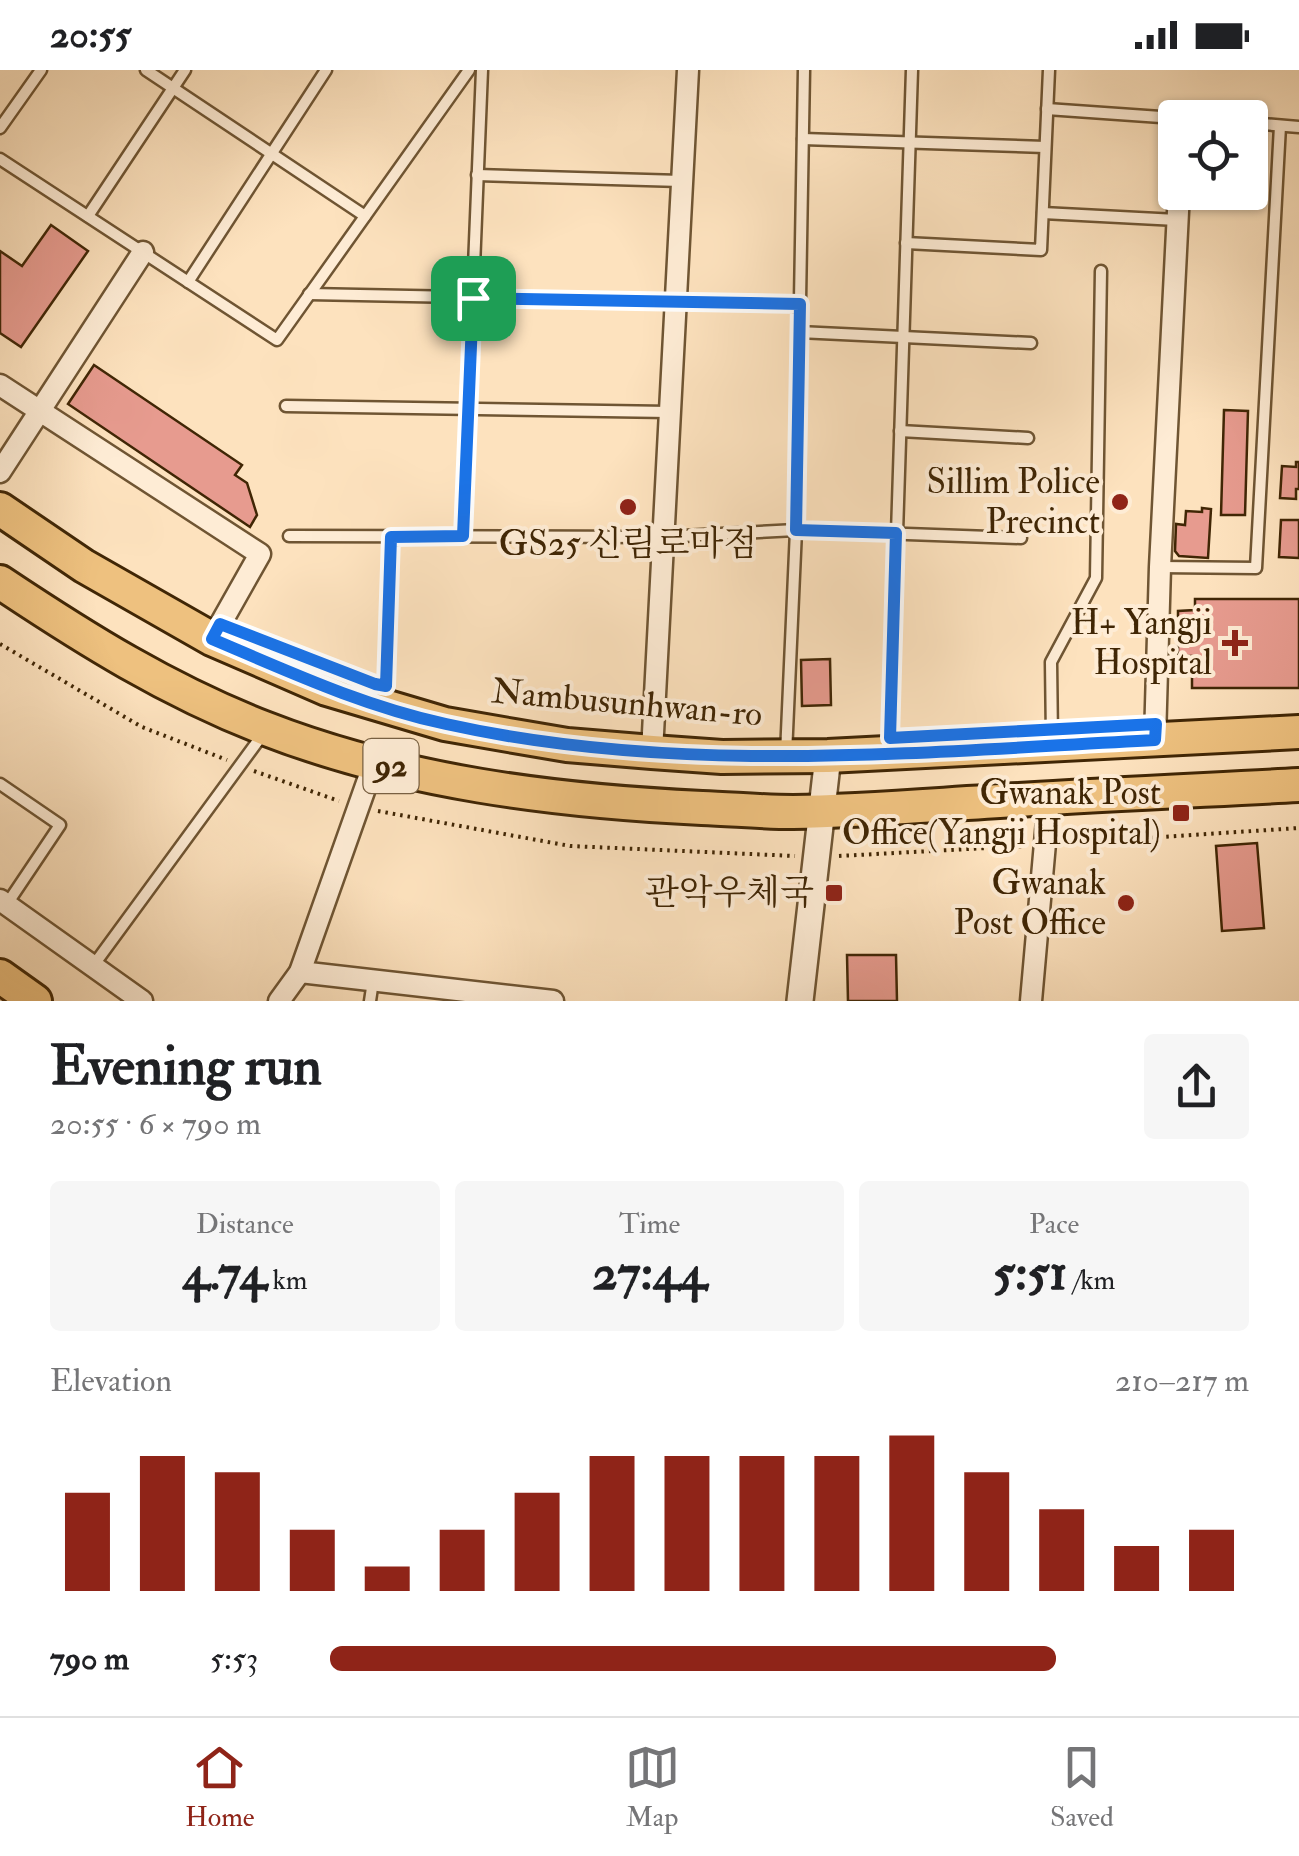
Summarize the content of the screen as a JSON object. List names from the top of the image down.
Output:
{
  "streets": {
    "main road": ["Nambusunhwan-ro", "92"]
  },
  "places": {
    "other": ["Sillim Police Precinct", "GS25 신림로마점", "Gwanak Post Office"],
    "health": ["H+ Yangji Hospital"],
    "transit": ["Gwanak Post Office(Yangji Hospital)", "관악우체국"]
  },
  "page": {
    "status": "20:55",
    "heading": ["Evening run", "20:55 · 6 × 790 m"],
    "stats": [
      ["Distance", "4.74 km"],
      ["Time", "27:44"],
      ["Pace", "5:51 /km"]
    ],
    "chart": ["Elevation", "210–217 m"],
    "list": [
      {
        "name": "790 m",
        "note": "5:53"
      }
    ],
    "tabs": ["Home", "Map", "Saved"]
  }
}
